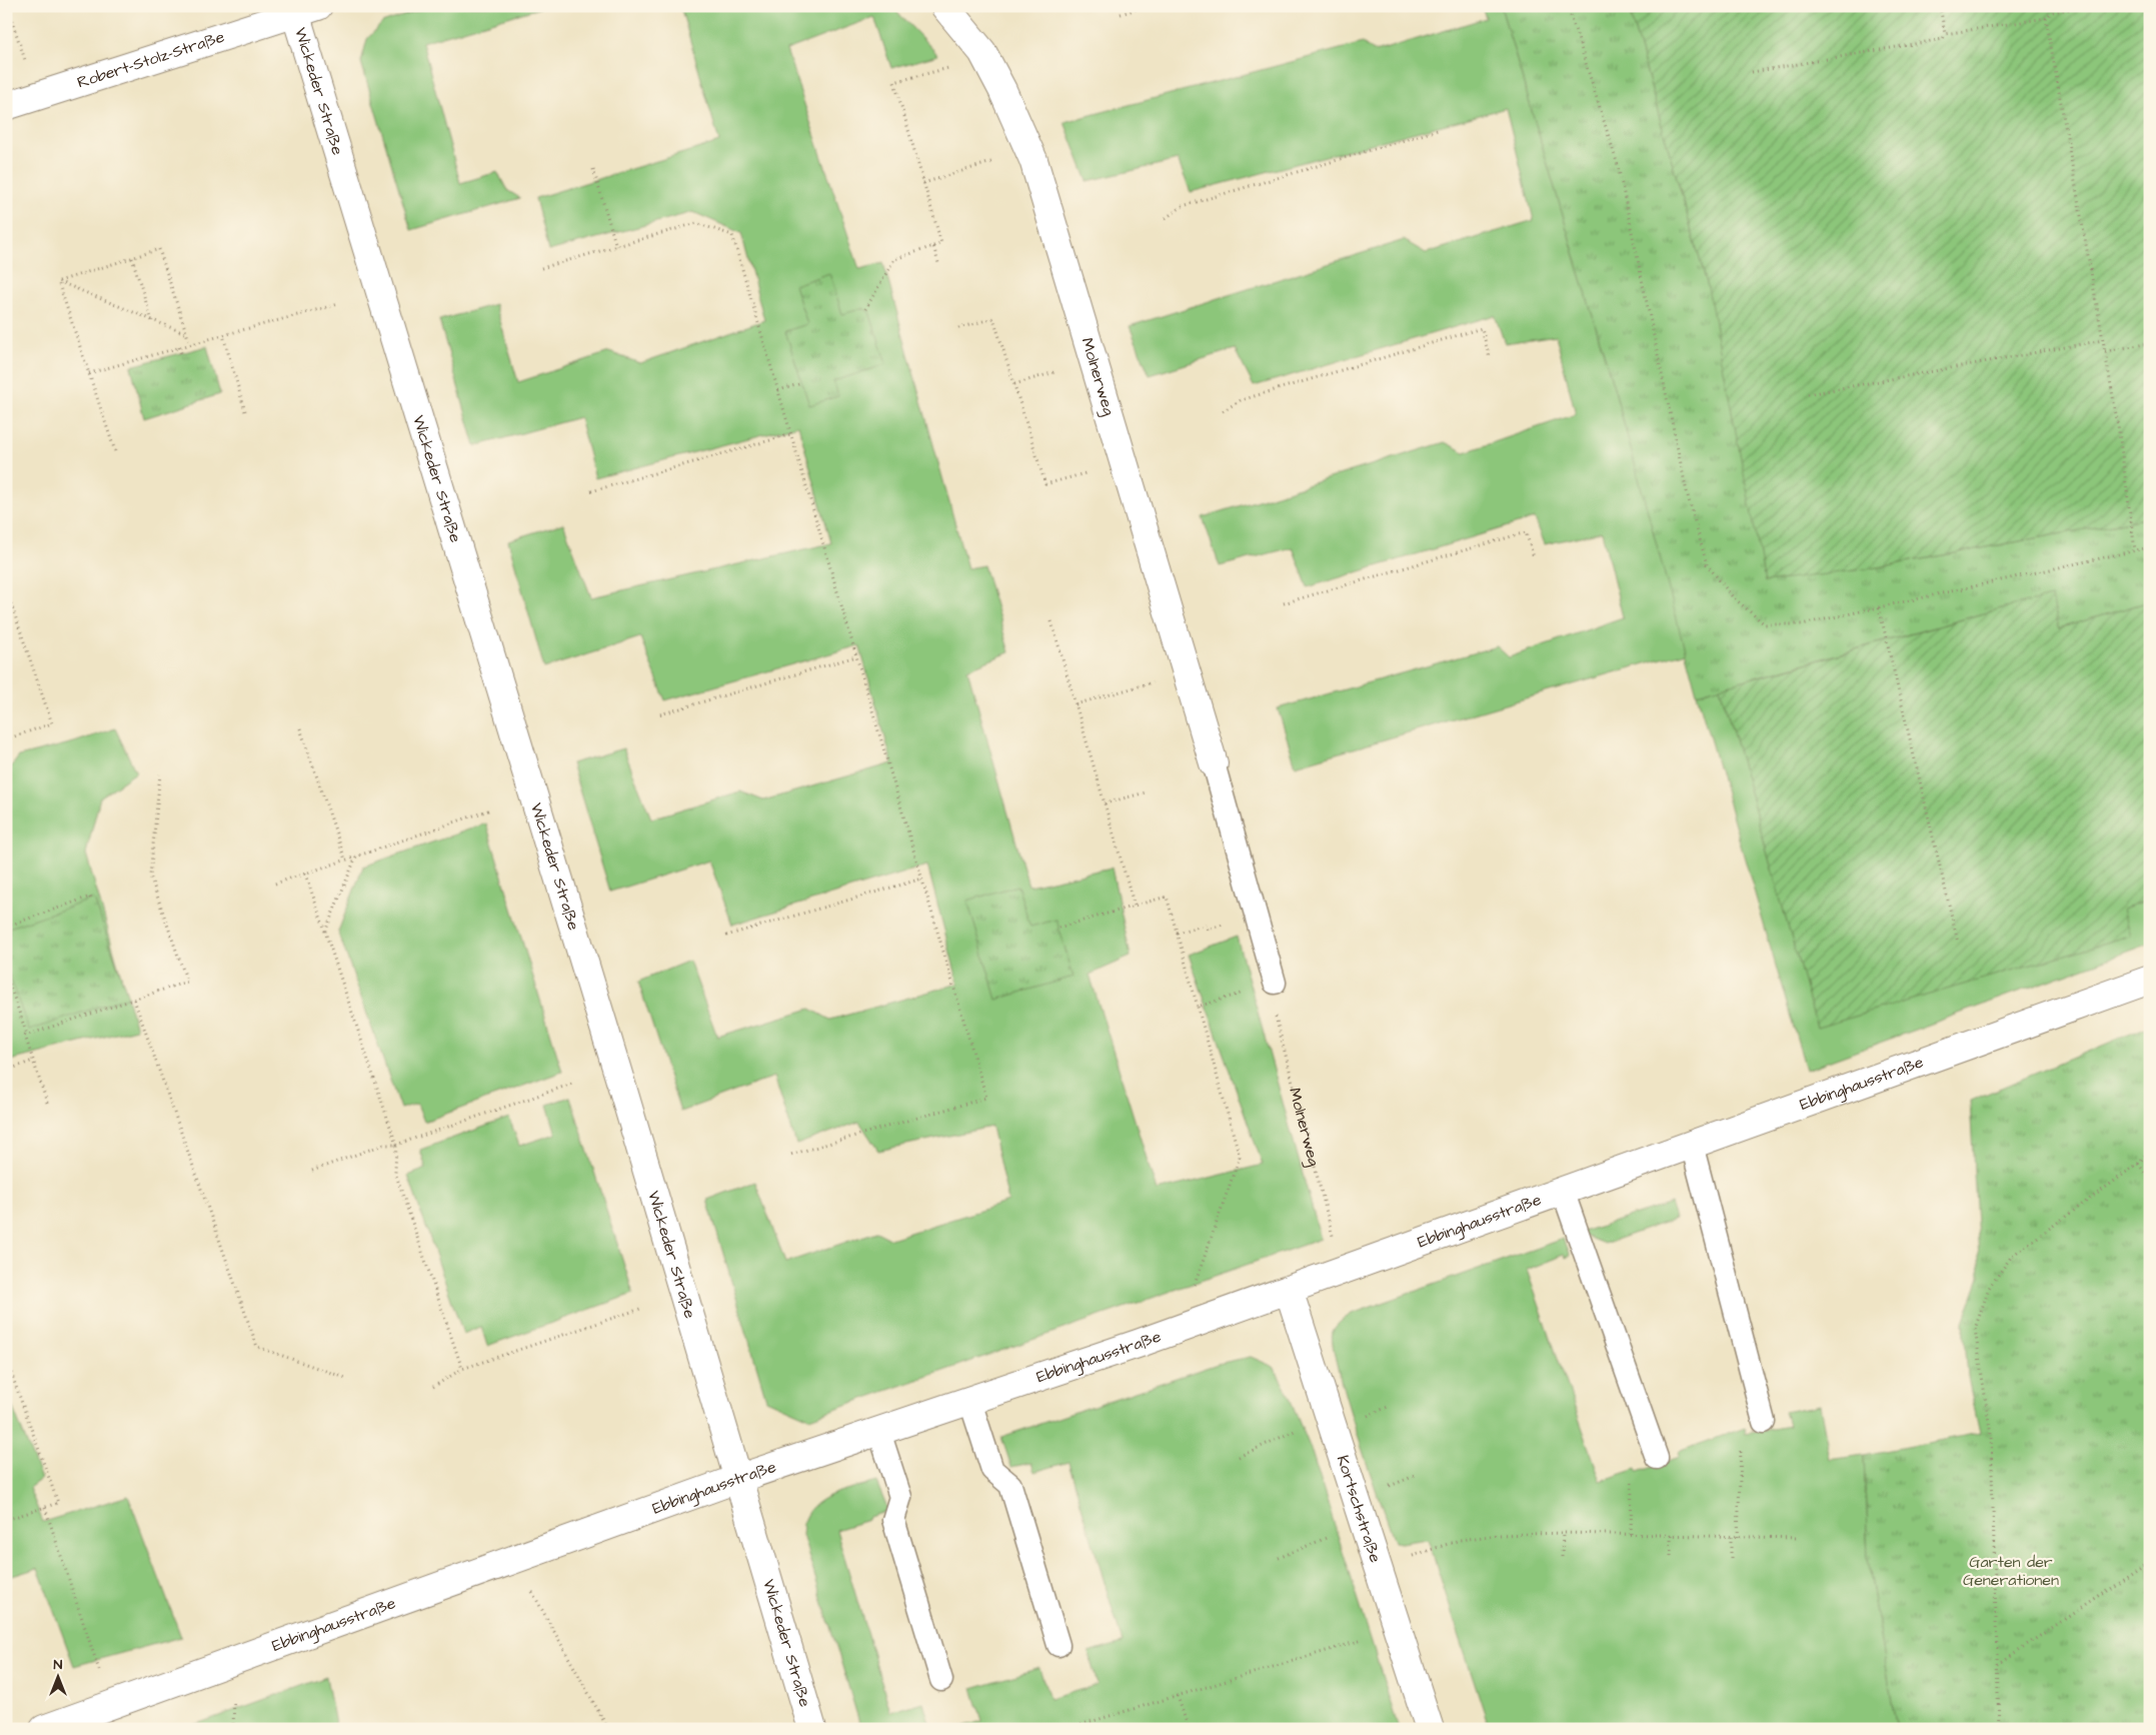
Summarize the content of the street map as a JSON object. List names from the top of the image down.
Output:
{
  "streets": {
    "street": [
      "Robert-Stolz-Straße",
      "Wickeder Straße",
      "Molnerweg",
      "Ebbinghausstraße",
      "Kortschstraße"
    ]
  },
  "crossings": [
    ["Robert-Stolz-Straße", "Wickeder Straße"],
    ["Wickeder Straße", "Ebbinghausstraße"],
    ["Molnerweg", "Ebbinghausstraße"],
    ["Ebbinghausstraße", "Kortschstraße"]
  ],
  "parks": ["Garten der Generationen"],
  "north": "top"
}
